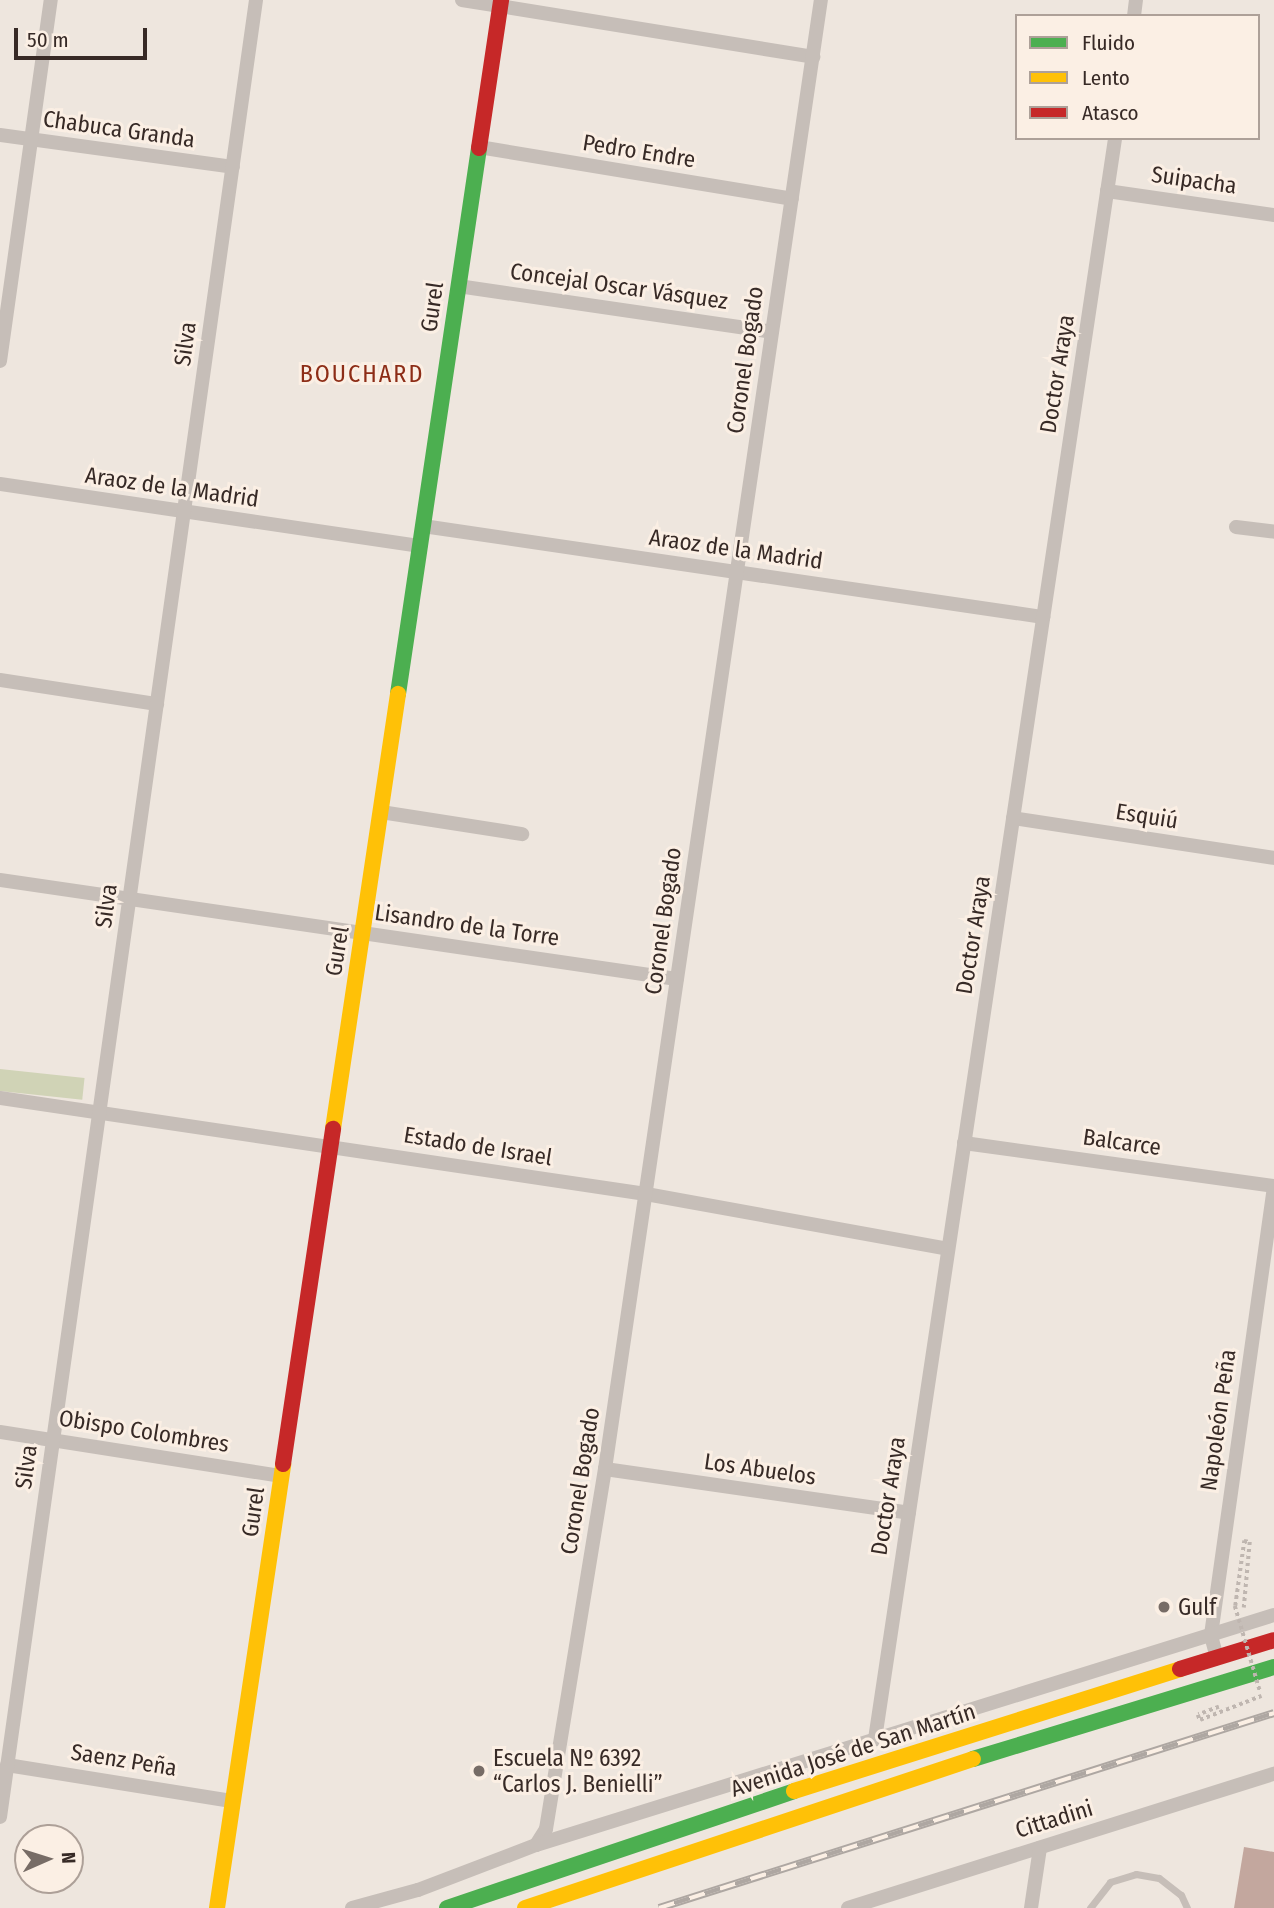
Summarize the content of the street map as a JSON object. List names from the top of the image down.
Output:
{
  "streets": {
    "street": [
      "Chabuca Granda",
      "Pedro Endre",
      "Suipacha",
      "Concejal Oscar Vásquez",
      "Gurel",
      "Silva",
      "Coronel Bogado",
      "Doctor Araya",
      "Araoz de la Madrid",
      "Esquiú",
      "Lisandro de la Torre",
      "Balcarce",
      "Estado de Israel",
      "Napoleón Peña",
      "Obispo Colombres",
      "Los Abuelos",
      "Avenida José de San Martín",
      "Saenz Peña",
      "Cittadini"
    ]
  },
  "crossings": [
    ["Chabuca Granda", "Silva"],
    ["Pedro Endre", "Gurel"],
    ["Pedro Endre", "Coronel Bogado"],
    ["Suipacha", "Doctor Araya"],
    ["Concejal Oscar Vásquez", "Gurel"],
    ["Concejal Oscar Vásquez", "Coronel Bogado"],
    ["Gurel", "Araoz de la Madrid"],
    ["Gurel", "Lisandro de la Torre"],
    ["Gurel", "Estado de Israel"],
    ["Gurel", "Obispo Colombres"],
    ["Gurel", "Saenz Peña"],
    ["Silva", "Araoz de la Madrid"],
    ["Silva", "Lisandro de la Torre"],
    ["Silva", "Estado de Israel"],
    ["Silva", "Obispo Colombres"],
    ["Silva", "Saenz Peña"],
    ["Coronel Bogado", "Araoz de la Madrid"],
    ["Coronel Bogado", "Lisandro de la Torre"],
    ["Coronel Bogado", "Estado de Israel"],
    ["Coronel Bogado", "Los Abuelos"],
    ["Doctor Araya", "Araoz de la Madrid"],
    ["Doctor Araya", "Esquiú"],
    ["Doctor Araya", "Balcarce"],
    ["Doctor Araya", "Estado de Israel"],
    ["Doctor Araya", "Los Abuelos"],
    ["Balcarce", "Napoleón Peña"],
    ["Napoleón Peña", "Avenida José de San Martín"]
  ],
  "districts": ["BOUCHARD"],
  "places": ["Gulf", "Escuela Nº 6392 “Carlos J. Benielli”"],
  "legend": ["Fluido", "Lento", "Atasco"],
  "scale_bar": "50 m",
  "north": "right"
}
